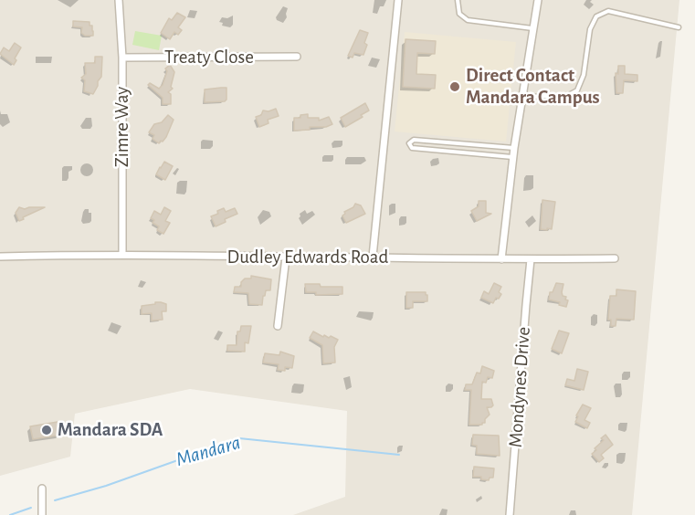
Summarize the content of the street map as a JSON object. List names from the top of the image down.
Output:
{
  "streets": {
    "street": [
      "Treaty Close",
      "Zimre Way",
      "Dudley Edwards Road",
      "Mondynes Drive"
    ]
  },
  "crossings": [
    ["Treaty Close", "Zimre Way"],
    ["Zimre Way", "Dudley Edwards Road"],
    ["Dudley Edwards Road", "Mondynes Drive"]
  ],
  "water": ["Mandara"],
  "places": ["Direct Contact Mandara Campus", "Mandara SDA"]
}
